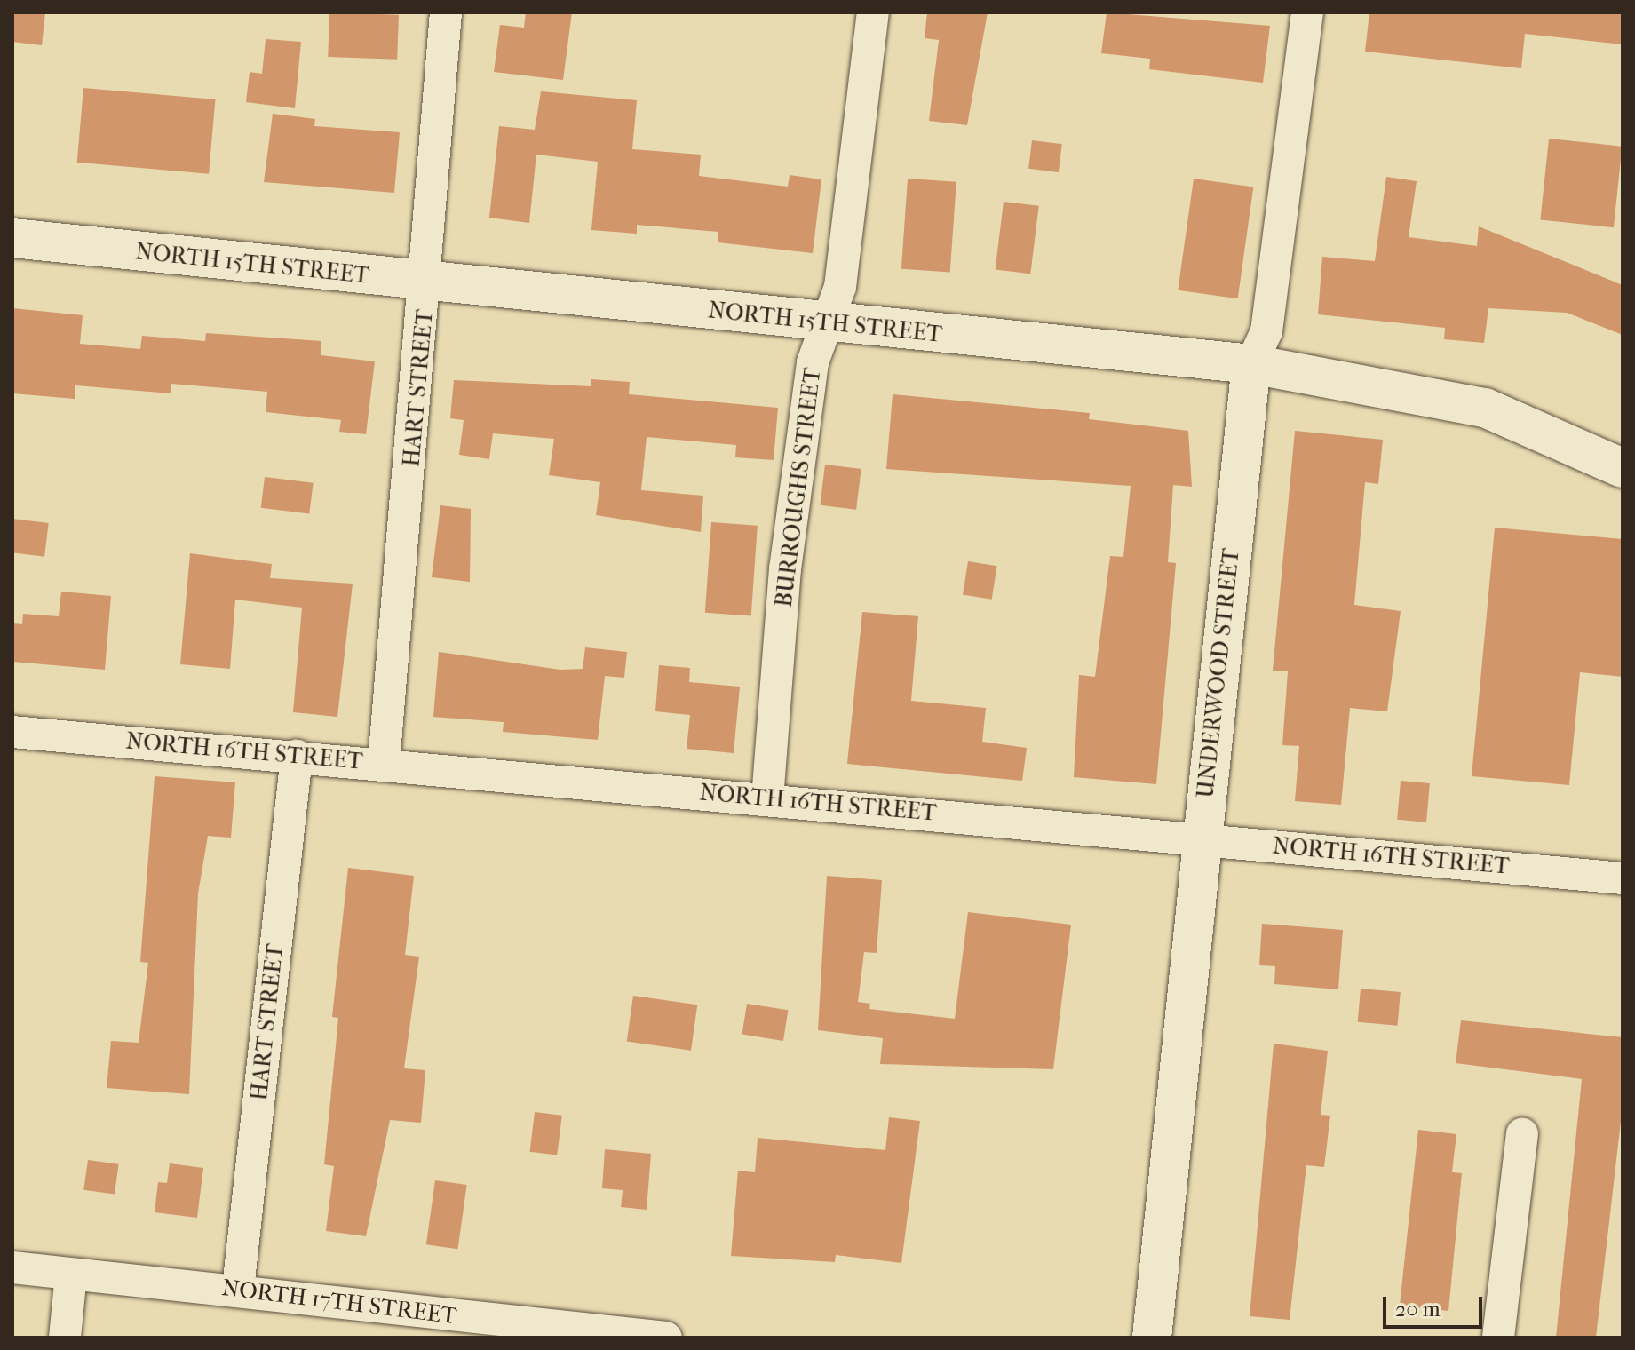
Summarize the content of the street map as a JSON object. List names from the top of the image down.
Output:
{
  "streets": {
    "main road": ["NORTH 15TH STREET", "UNDERWOOD STREET"],
    "street": [
      "HART STREET",
      "BURROUGHS STREET",
      "NORTH 16TH STREET",
      "NORTH 17TH STREET"
    ]
  },
  "crossings": [
    ["NORTH 15TH STREET", "HART STREET"],
    ["NORTH 15TH STREET", "BURROUGHS STREET"],
    ["NORTH 15TH STREET", "UNDERWOOD STREET"],
    ["HART STREET", "NORTH 16TH STREET"],
    ["HART STREET", "NORTH 17TH STREET"],
    ["BURROUGHS STREET", "NORTH 16TH STREET"],
    ["UNDERWOOD STREET", "NORTH 16TH STREET"]
  ],
  "scale_bar": "20 m"
}
